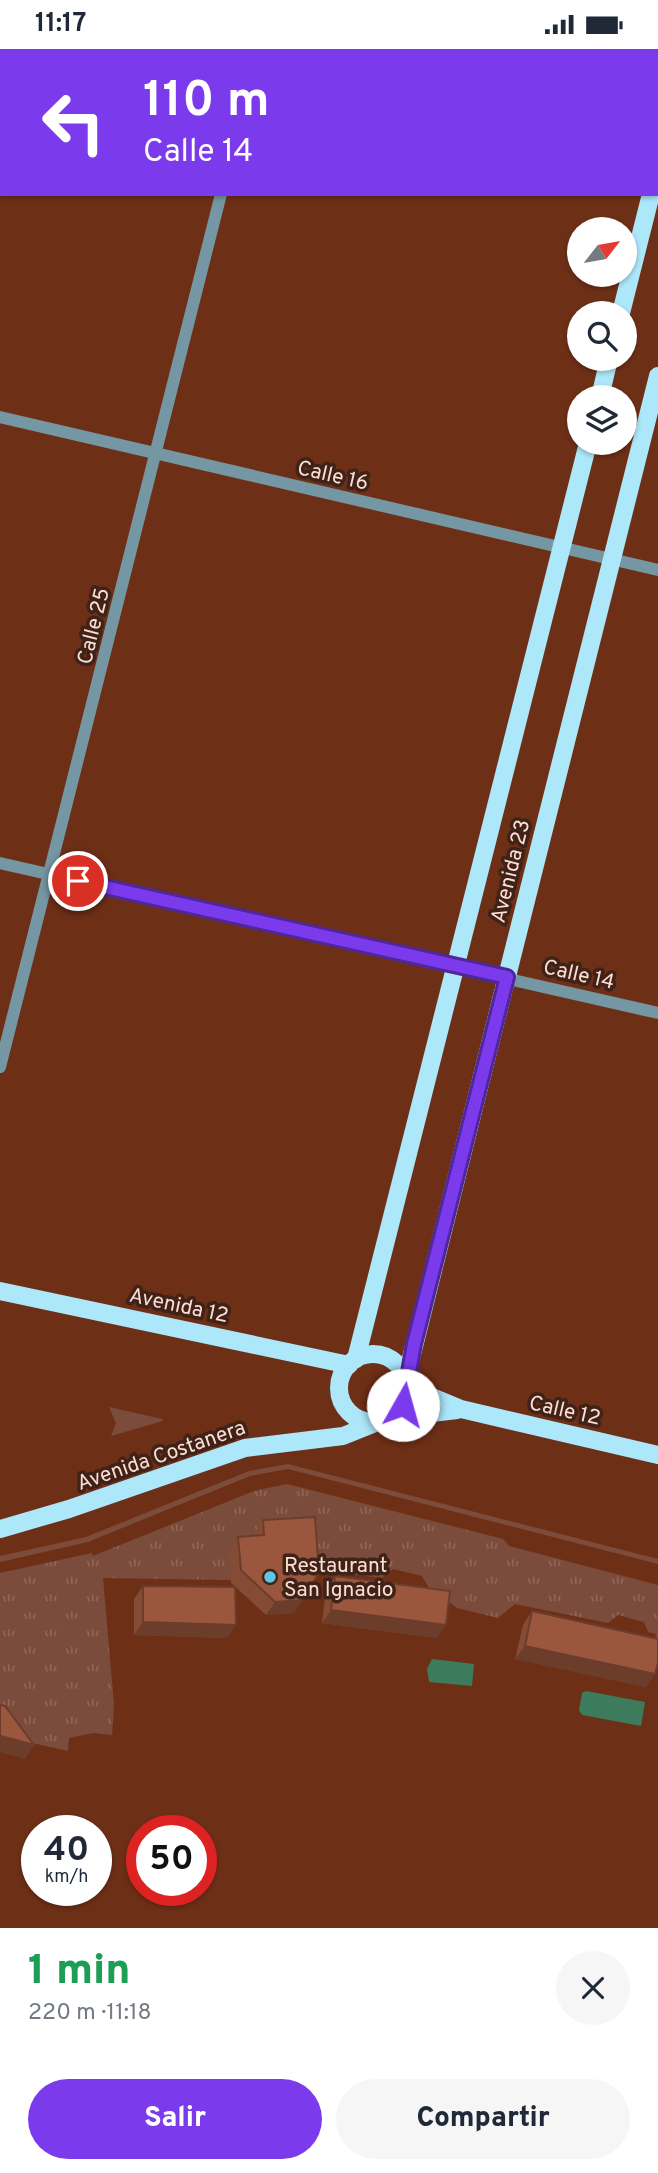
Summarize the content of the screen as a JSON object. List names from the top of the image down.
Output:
{
  "streets": {
    "main road": [
      "Avenida 23",
      "Avenida 12",
      "Calle 12",
      "Avenida Costanera"
    ],
    "street": ["Calle 16", "Calle 25", "Calle 14"]
  },
  "crossings": [
    ["Calle 16", "Calle 25"],
    ["Calle 16", "Avenida 23"],
    ["Calle 25", "Calle 14"],
    ["Avenida 23", "Calle 14"],
    ["Avenida 23", "Avenida 12"],
    ["Avenida 23", "Calle 12"],
    ["Avenida 23", "Avenida Costanera"],
    ["Avenida 12", "Calle 12"],
    ["Avenida 12", "Avenida Costanera"],
    ["Calle 12", "Avenida Costanera"]
  ],
  "places": ["Restaurant San Ignacio"],
  "north": "top right",
  "page": {
    "status": "11:17",
    "turn": ["110 m", "Calle 14"],
    "speed": "40 km/h",
    "limit": "50",
    "heading": ["1 min", "220 m · 11:18"],
    "buttons": ["Salir", "Compartir"]
  }
}
